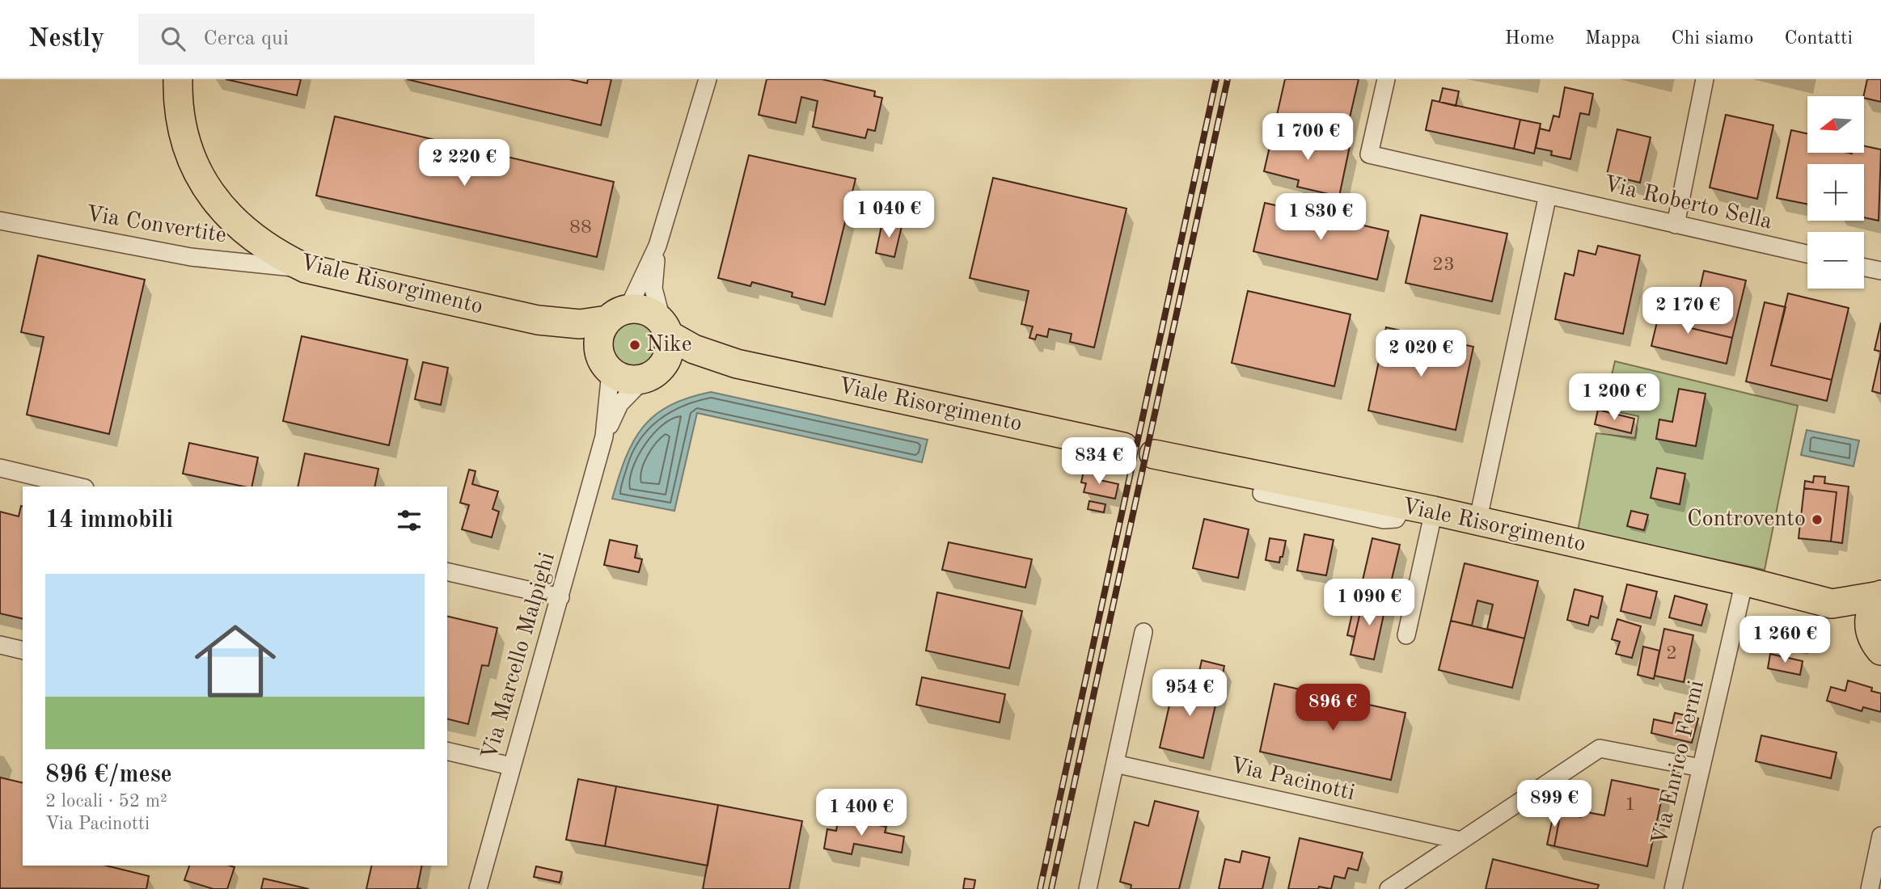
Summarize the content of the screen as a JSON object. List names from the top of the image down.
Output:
{
  "streets": {
    "main road": ["Viale Risorgimento"],
    "street": [
      "Via Roberto Sella",
      "Via Convertite",
      "Via Marcello Malpighi",
      "Via Enrico Fermi",
      "Via Pacinotti"
    ]
  },
  "crossings": [
    ["Via Convertite", "Viale Risorgimento"],
    ["Viale Risorgimento", "Via Marcello Malpighi"],
    ["Viale Risorgimento", "Via Enrico Fermi"]
  ],
  "places": ["Nike", "Controvento"],
  "house_numbers": [
    "88",
    "23",
    "2",
    "1"
  ],
  "north": "left",
  "page": {
    "header": "Nestly",
    "search": "Cerca qui",
    "nav": [
      "Home",
      "Mappa",
      "Chi siamo",
      "Contatti"
    ],
    "map_buttons": ["+", "−"],
    "price": [
      "1 700 €",
      "2 220 €",
      "1 040 €",
      "1 830 €",
      "2 170 €",
      "2 020 €",
      "1 200 €",
      "834 €",
      "1 090 €",
      "1 260 €",
      "954 €",
      "896 €",
      "899 €",
      "1 400 €"
    ],
    "heading": "14 immobili",
    "list": [
      {
        "name": "896 €/mese",
        "note": "2 locali · 52 m² · Via Pacinotti"
      }
    ]
  }
}
